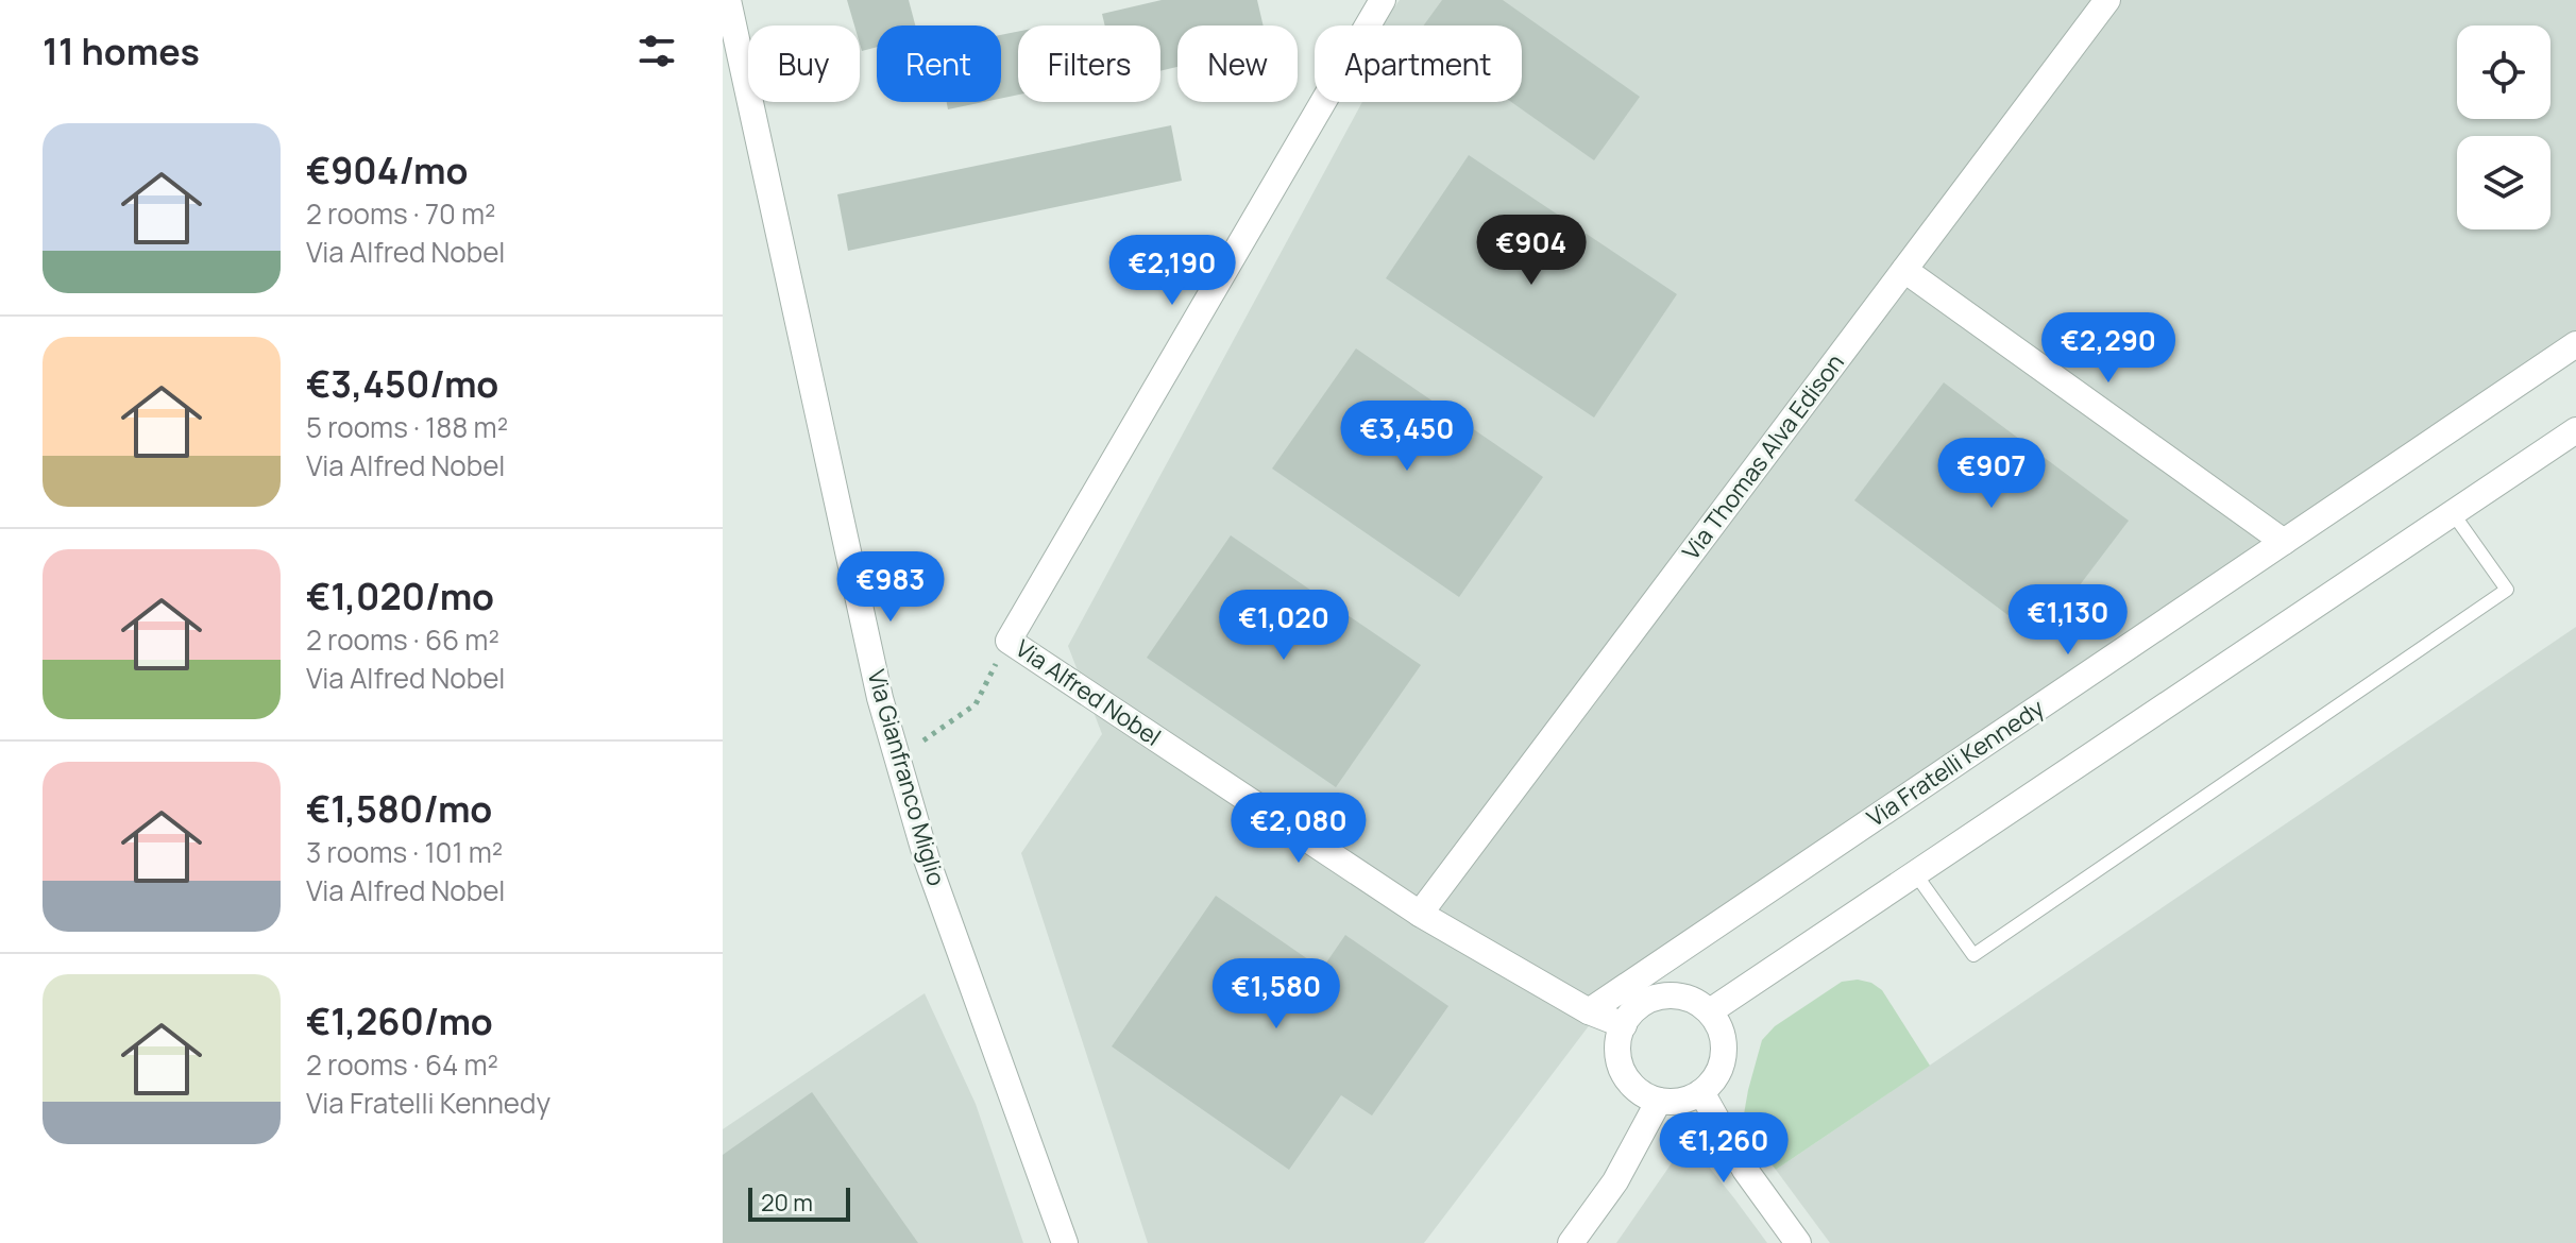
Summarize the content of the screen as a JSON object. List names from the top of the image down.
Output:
{
  "streets": {
    "street": [
      "Via Thomas Alva Edison",
      "Via Alfred Nobel",
      "Via Fratelli Kennedy",
      "Via Gianfranco Miglio"
    ]
  },
  "crossings": [
    ["Via Thomas Alva Edison", "Via Alfred Nobel"],
    ["Via Alfred Nobel", "Via Fratelli Kennedy"]
  ],
  "scale_bar": "20 m",
  "page": {
    "heading": "11 homes",
    "chip": [
      "Buy",
      "Rent",
      "Filters",
      "New",
      "Apartment"
    ],
    "list": [
      {
        "name": "€904/mo",
        "note": "2 rooms · 70 m² · Via Alfred Nobel"
      },
      {
        "name": "€3,450/mo",
        "note": "5 rooms · 188 m² · Via Alfred Nobel"
      },
      {
        "name": "€1,020/mo",
        "note": "2 rooms · 66 m² · Via Alfred Nobel"
      },
      {
        "name": "€1,580/mo",
        "note": "3 rooms · 101 m² · Via Alfred Nobel"
      },
      {
        "name": "€1,260/mo",
        "note": "2 rooms · 64 m² · Via Fratelli Kennedy"
      }
    ],
    "price": [
      "€904",
      "€2,190",
      "€2,290",
      "€3,450",
      "€907",
      "€983",
      "€1,130",
      "€1,020",
      "€2,080",
      "€1,580",
      "€1,260"
    ],
    "scale": "20 m"
  }
}
